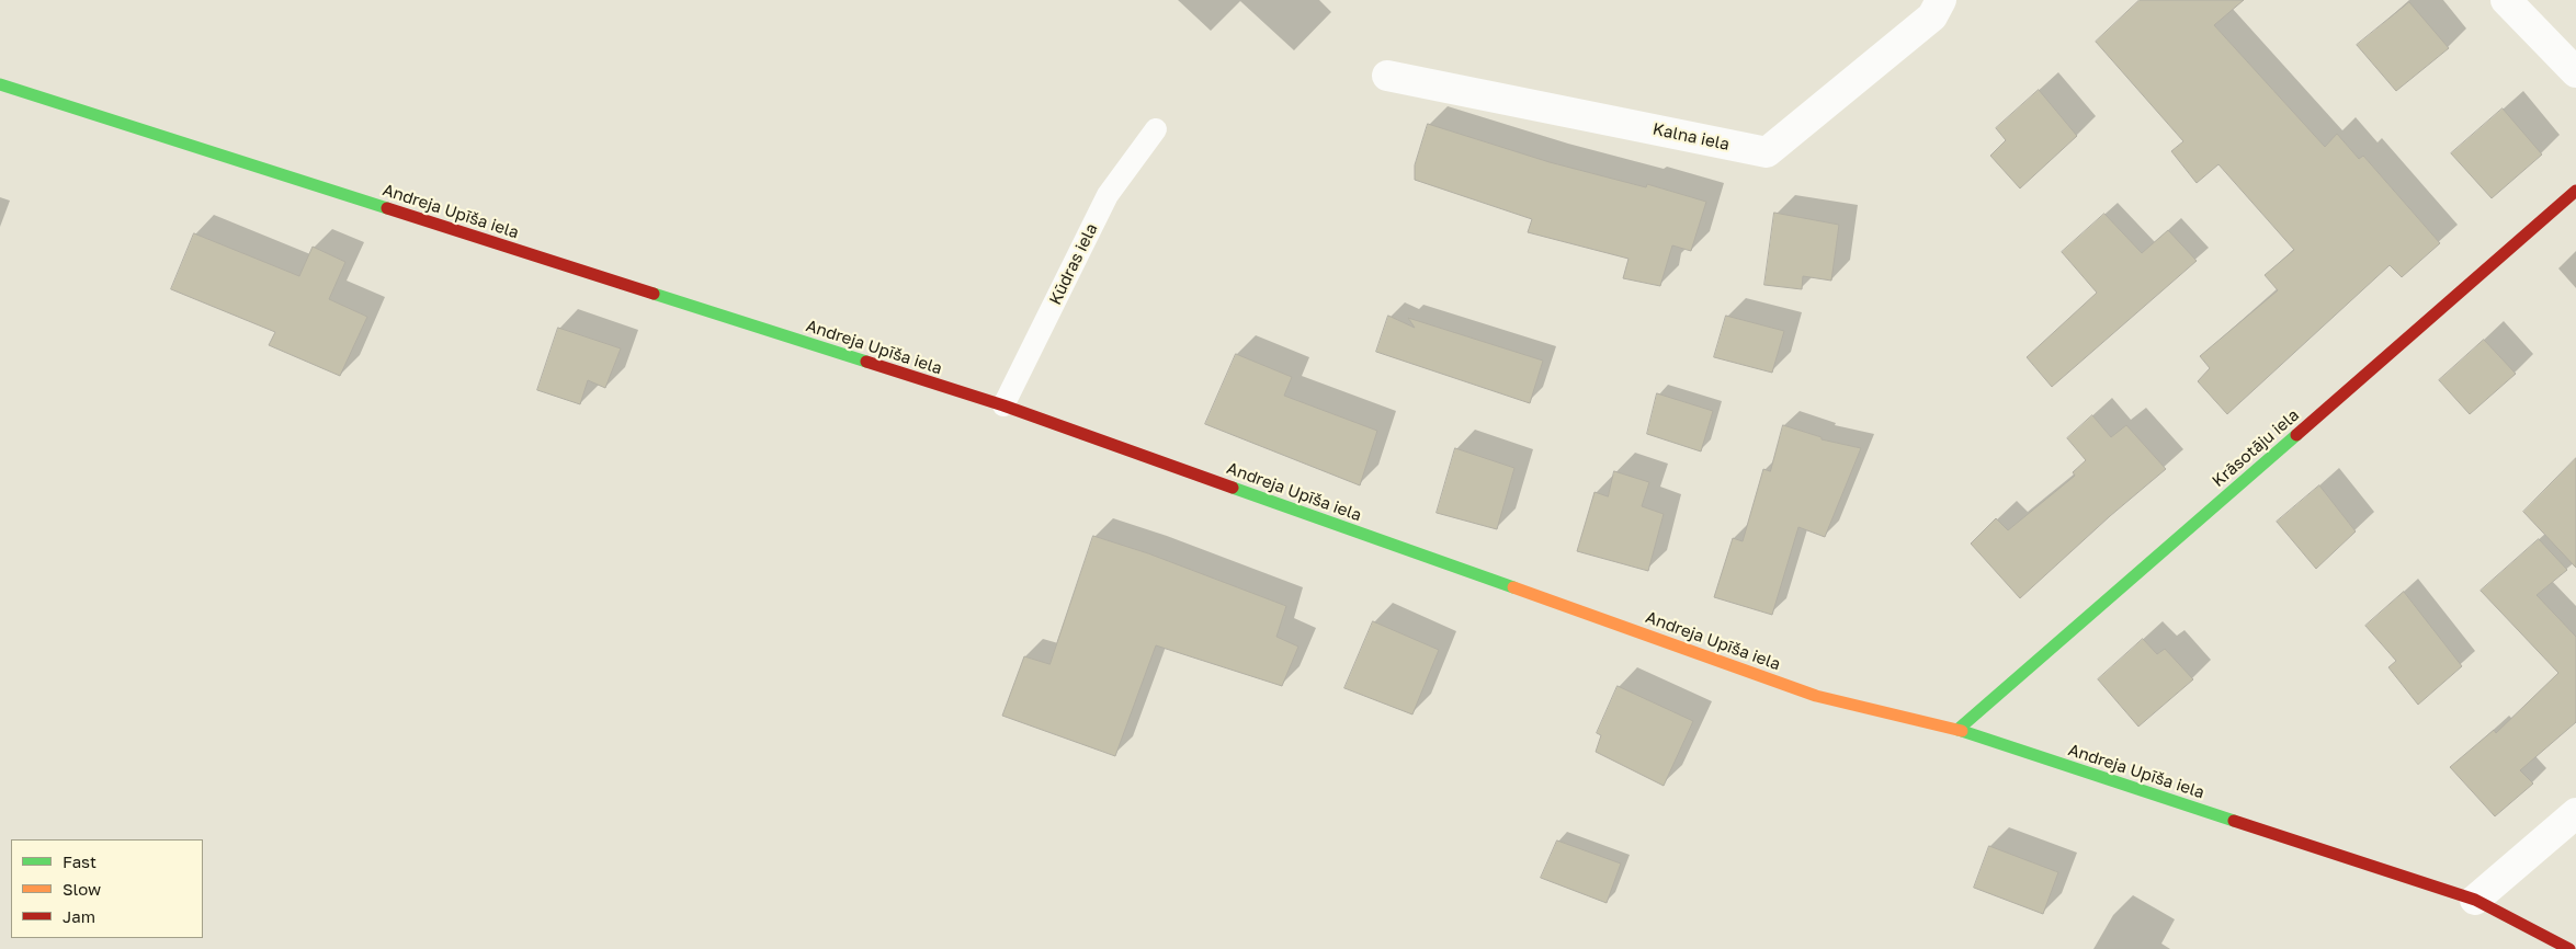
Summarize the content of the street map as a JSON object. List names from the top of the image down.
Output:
{
  "streets": {
    "street": ["Kalna iela", "Andreja Upīša iela", "Krāsotāju iela"],
    "lane": ["Kūdras iela"]
  },
  "crossings": [
    ["Andreja Upīša iela", "Kūdras iela"],
    ["Andreja Upīša iela", "Krāsotāju iela"]
  ],
  "legend": ["Fast", "Slow", "Jam"]
}
